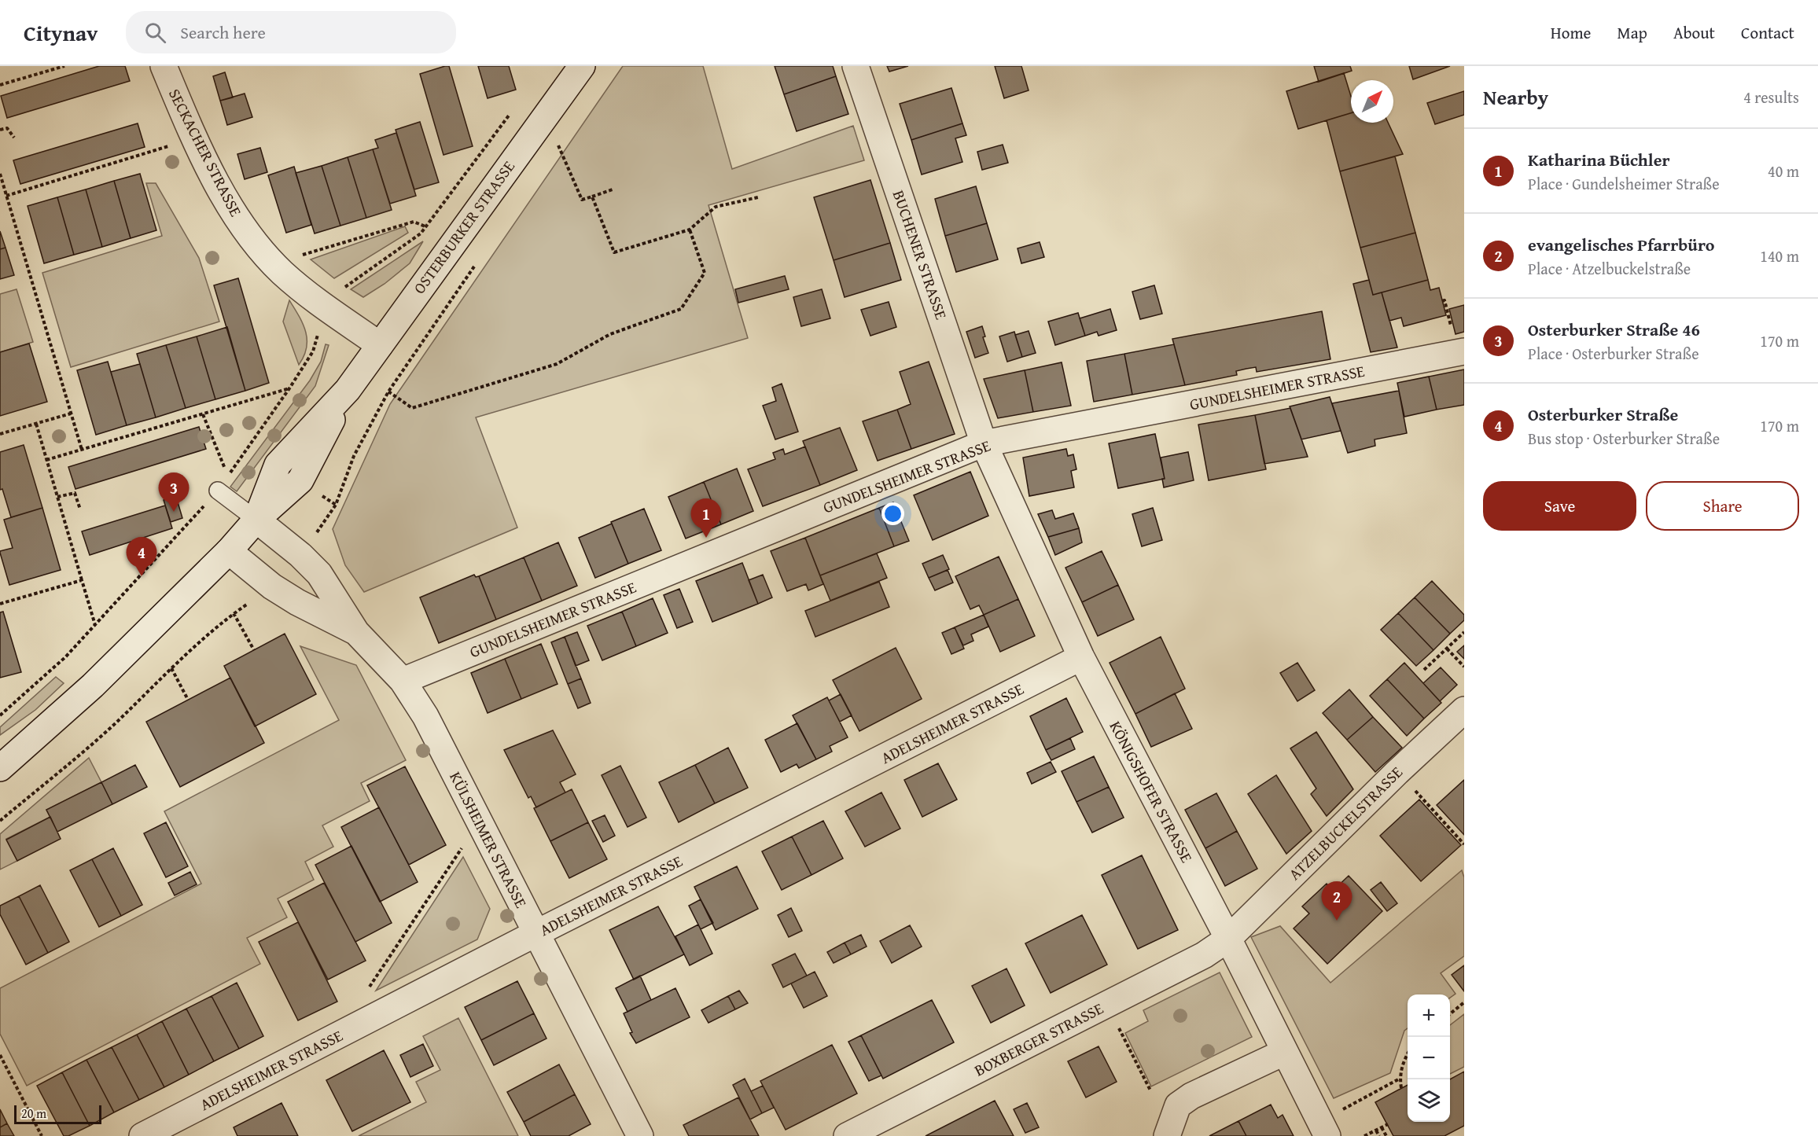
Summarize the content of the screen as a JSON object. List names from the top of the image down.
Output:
{
  "streets": {
    "street": [
      "SECKACHER STRASSE",
      "OSTERBURKER STRASSE",
      "BUCHENER STRASSE",
      "GUNDELSHEIMER STRASSE",
      "ADELSHEIMER STRASSE",
      "KÖNIGSHOFER STRASSE",
      "ATZELBUCKELSTRASSE",
      "KÜLSHEIMER STRASSE",
      "BOXBERGER STRASSE"
    ]
  },
  "crossings": [
    ["SECKACHER STRASSE", "OSTERBURKER STRASSE"],
    ["OSTERBURKER STRASSE", "KÜLSHEIMER STRASSE"],
    ["BUCHENER STRASSE", "GUNDELSHEIMER STRASSE"],
    ["BUCHENER STRASSE", "KÖNIGSHOFER STRASSE"],
    ["GUNDELSHEIMER STRASSE", "KÖNIGSHOFER STRASSE"],
    ["GUNDELSHEIMER STRASSE", "KÜLSHEIMER STRASSE"],
    ["ADELSHEIMER STRASSE", "KÖNIGSHOFER STRASSE"],
    ["ADELSHEIMER STRASSE", "KÜLSHEIMER STRASSE"],
    ["KÖNIGSHOFER STRASSE", "ATZELBUCKELSTRASSE"],
    ["KÖNIGSHOFER STRASSE", "BOXBERGER STRASSE"],
    ["ATZELBUCKELSTRASSE", "BOXBERGER STRASSE"]
  ],
  "scale_bar": "20 m",
  "north": "top right",
  "page": {
    "header": "Citynav",
    "search": "Search here",
    "nav": [
      "Home",
      "Map",
      "About",
      "Contact"
    ],
    "heading": ["Nearby", "4 results"],
    "list": [
      {
        "mark": "1",
        "name": "Katharina Büchler",
        "note": "Place · Gundelsheimer Straße",
        "value": "40 m"
      },
      {
        "mark": "2",
        "name": "evangelisches Pfarrbüro",
        "note": "Place · Atzelbuckelstraße",
        "value": "140 m"
      },
      {
        "mark": "3",
        "name": "Osterburker Straße 46",
        "note": "Place · Osterburker Straße",
        "value": "170 m"
      },
      {
        "mark": "4",
        "name": "Osterburker Straße",
        "note": "Bus stop · Osterburker Straße",
        "value": "170 m"
      }
    ],
    "buttons": ["Save", "Share"],
    "pins": [
      "3",
      "1",
      "4",
      "2"
    ],
    "map_buttons": ["+", "−"],
    "scale": "20 m"
  }
}
